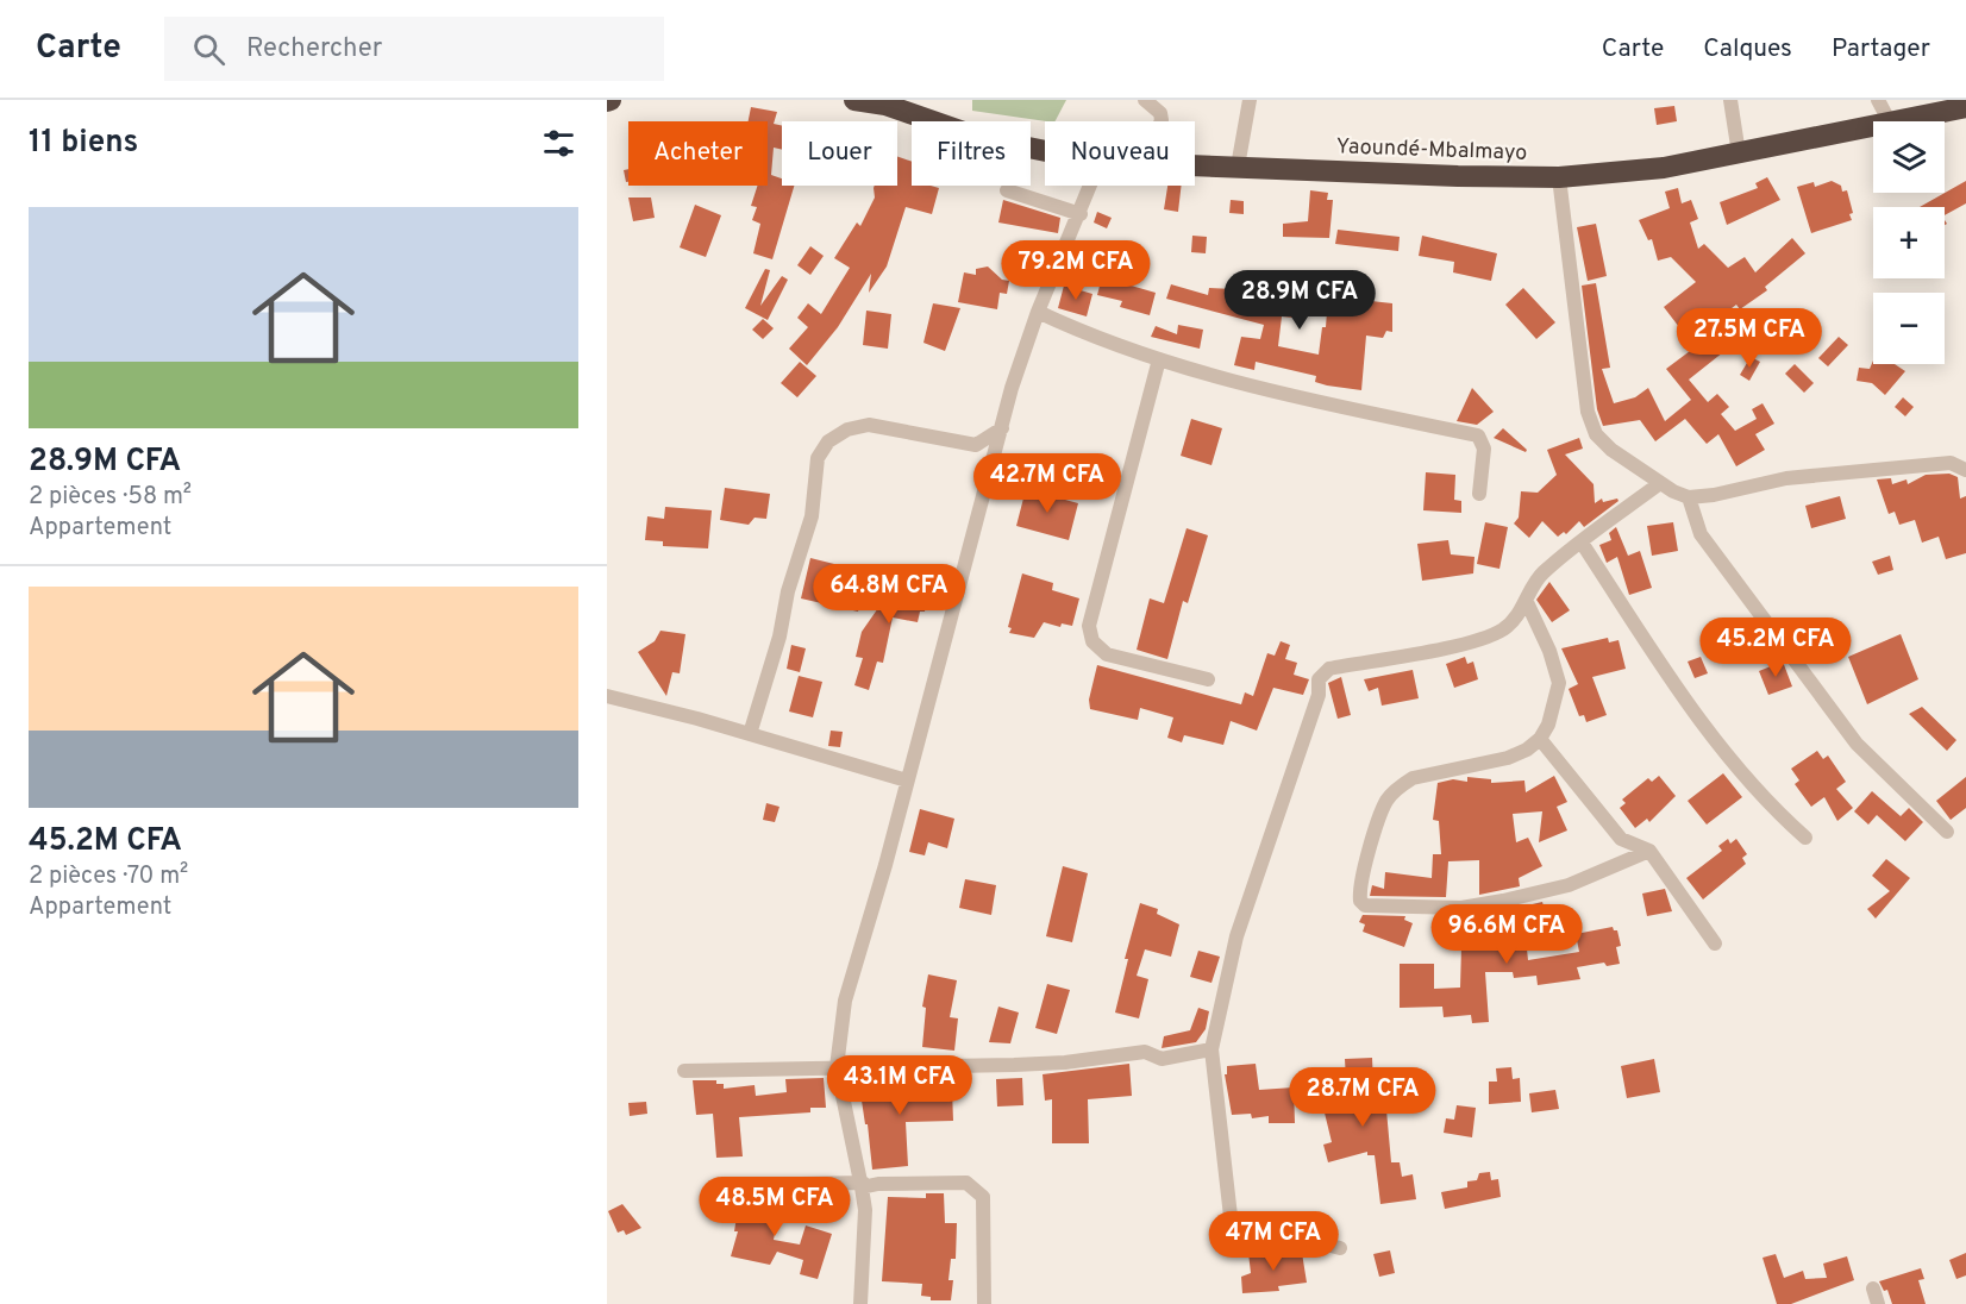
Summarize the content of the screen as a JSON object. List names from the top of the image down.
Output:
{
  "streets": {
    "highway": ["Yaoundé-Mbalmayo"]
  },
  "page": {
    "header": "Carte",
    "search": "Rechercher",
    "nav": ["Carte", "Calques", "Partager"],
    "heading": "11 biens",
    "map_buttons": ["+", "−"],
    "chip": [
      "Acheter",
      "Louer",
      "Filtres",
      "Nouveau"
    ],
    "list": [
      {
        "name": "28.9M CFA",
        "note": "2 pièces · 58 m² · Appartement"
      },
      {
        "name": "45.2M CFA",
        "note": "2 pièces · 70 m² · Appartement"
      }
    ],
    "price": [
      "79.2M CFA",
      "28.9M CFA",
      "27.5M CFA",
      "42.7M CFA",
      "64.8M CFA",
      "45.2M CFA",
      "96.6M CFA",
      "43.1M CFA",
      "28.7M CFA",
      "48.5M CFA",
      "47M CFA"
    ]
  }
}
